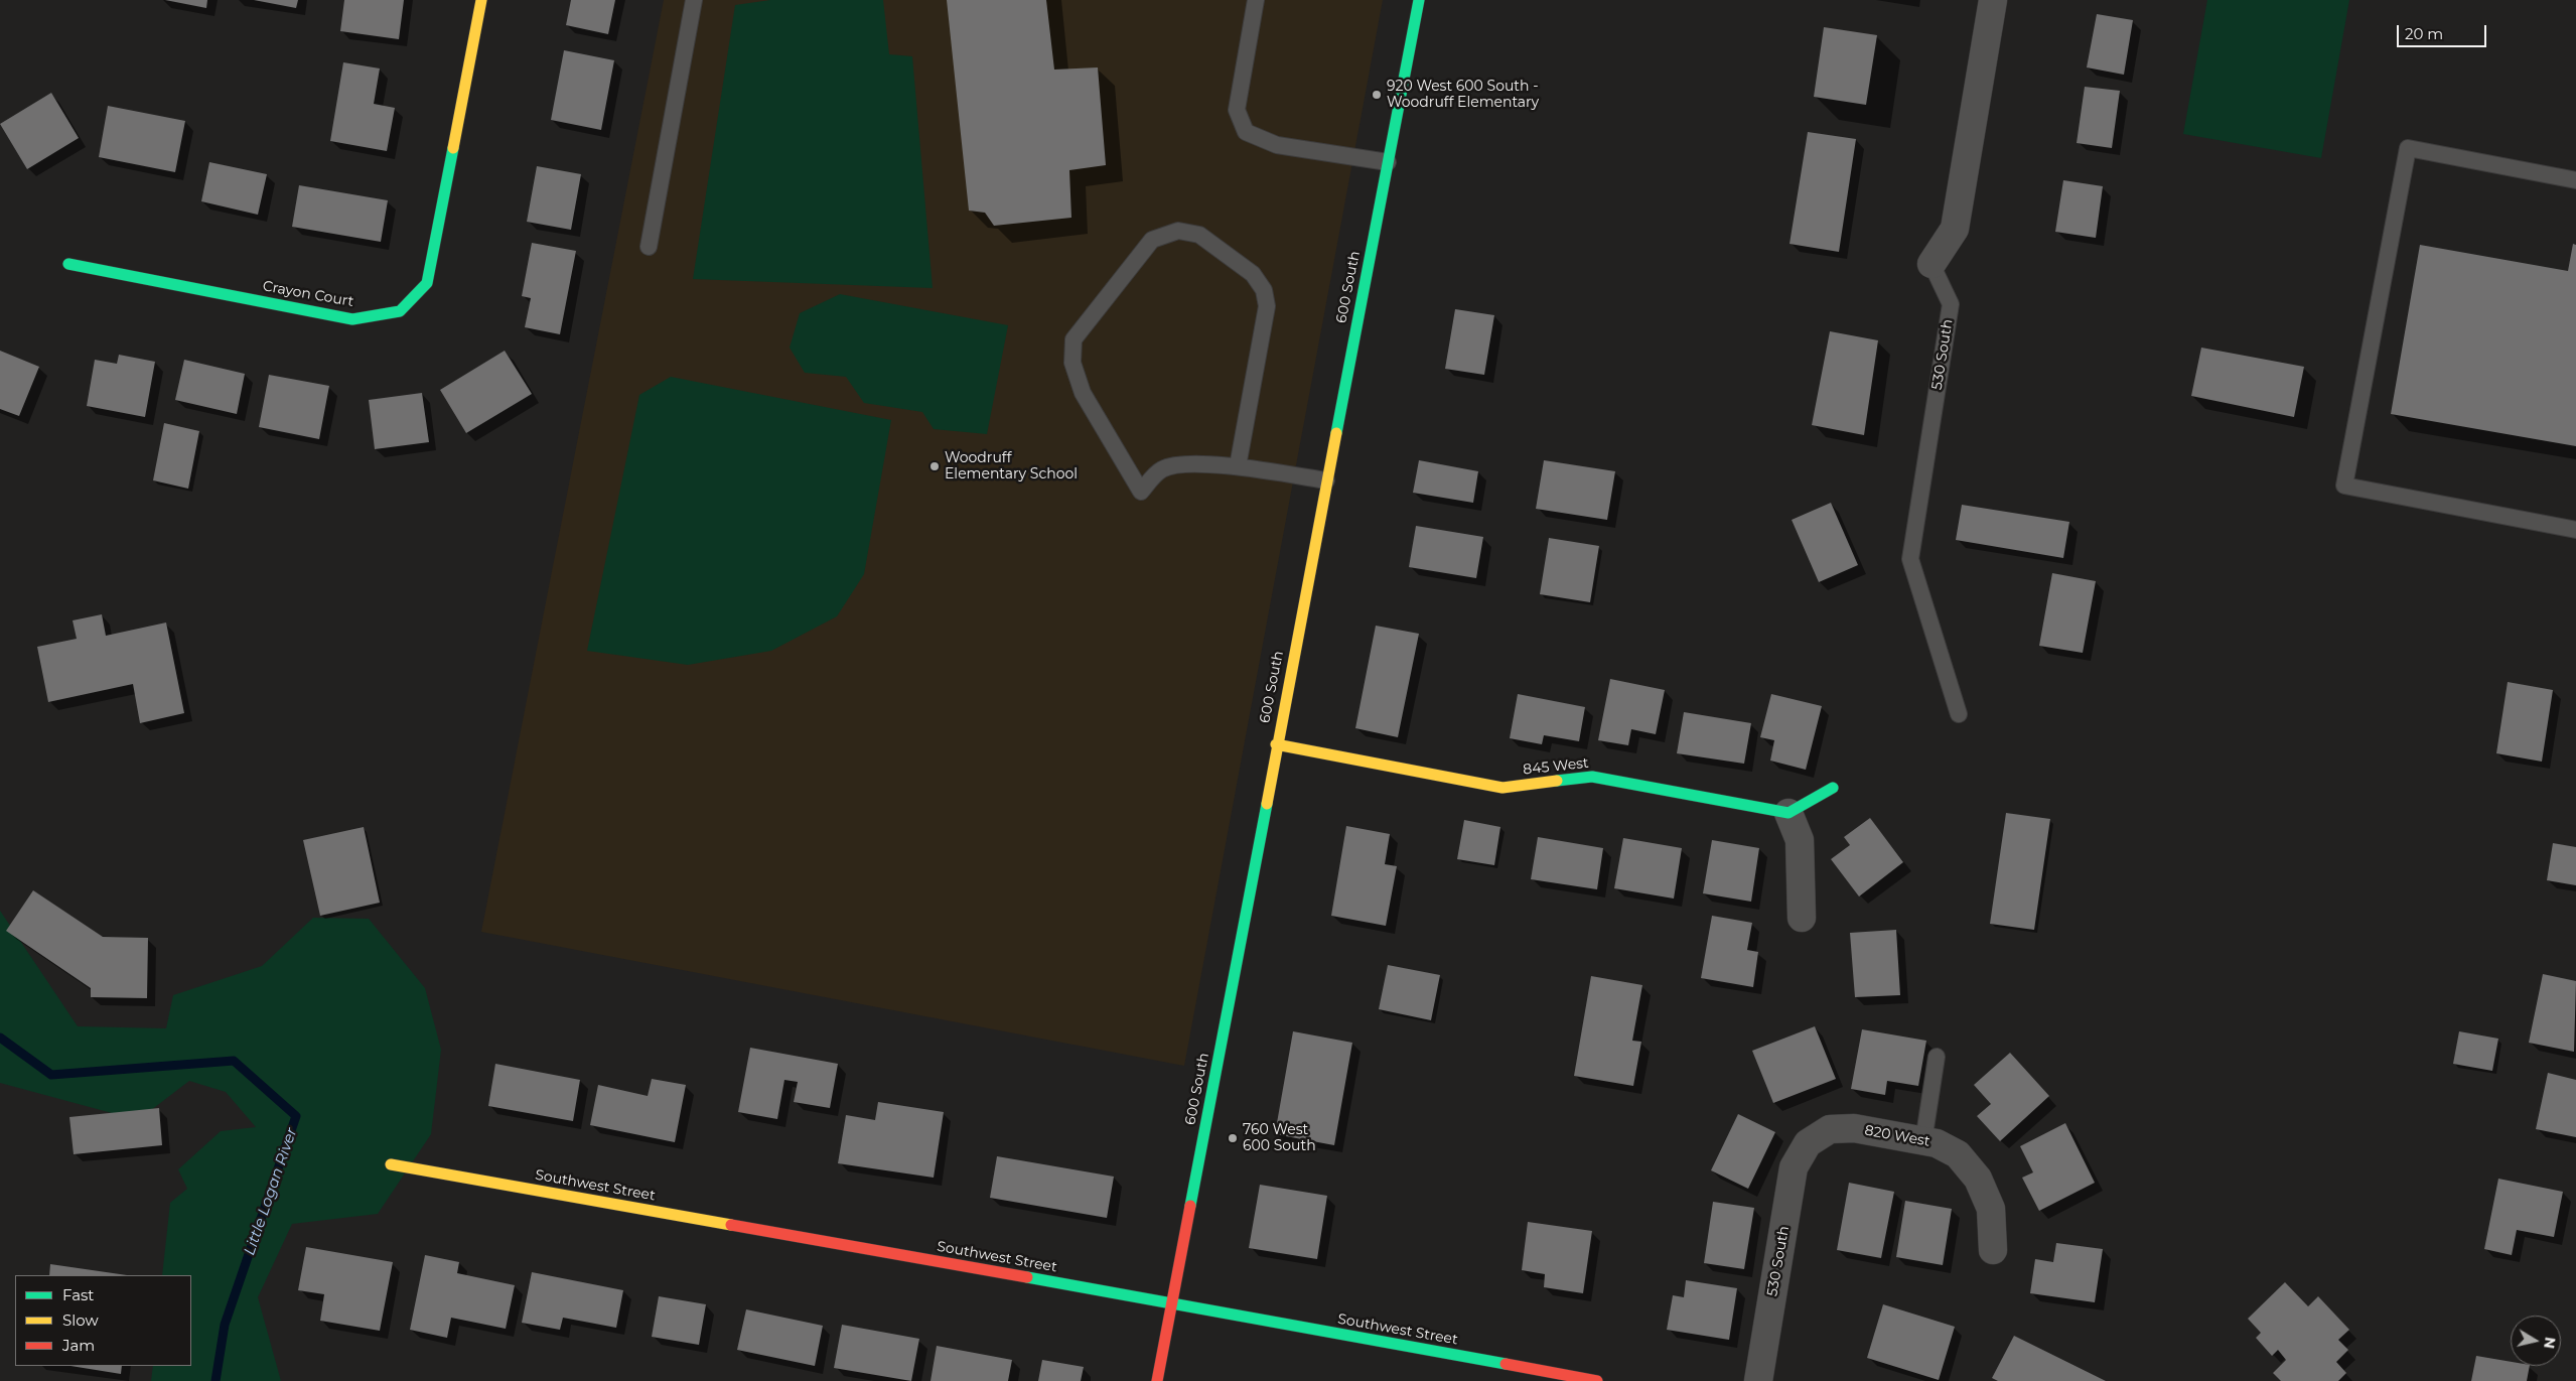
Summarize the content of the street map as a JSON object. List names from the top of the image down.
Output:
{
  "streets": {
    "street": [
      "600 South",
      "Crayon Court",
      "530 South",
      "845 West",
      "820 West",
      "Southwest Street"
    ]
  },
  "crossings": [
    ["600 South", "845 West"],
    ["600 South", "Southwest Street"],
    ["530 South", "820 West"]
  ],
  "water": ["Little Logan River"],
  "places": ["920 West 600 South - Woodruff Elementary", "Woodruff Elementary School", "760 West 600 South"],
  "legend": ["Fast", "Slow", "Jam"],
  "scale_bar": "20 m",
  "north": "right"
}
